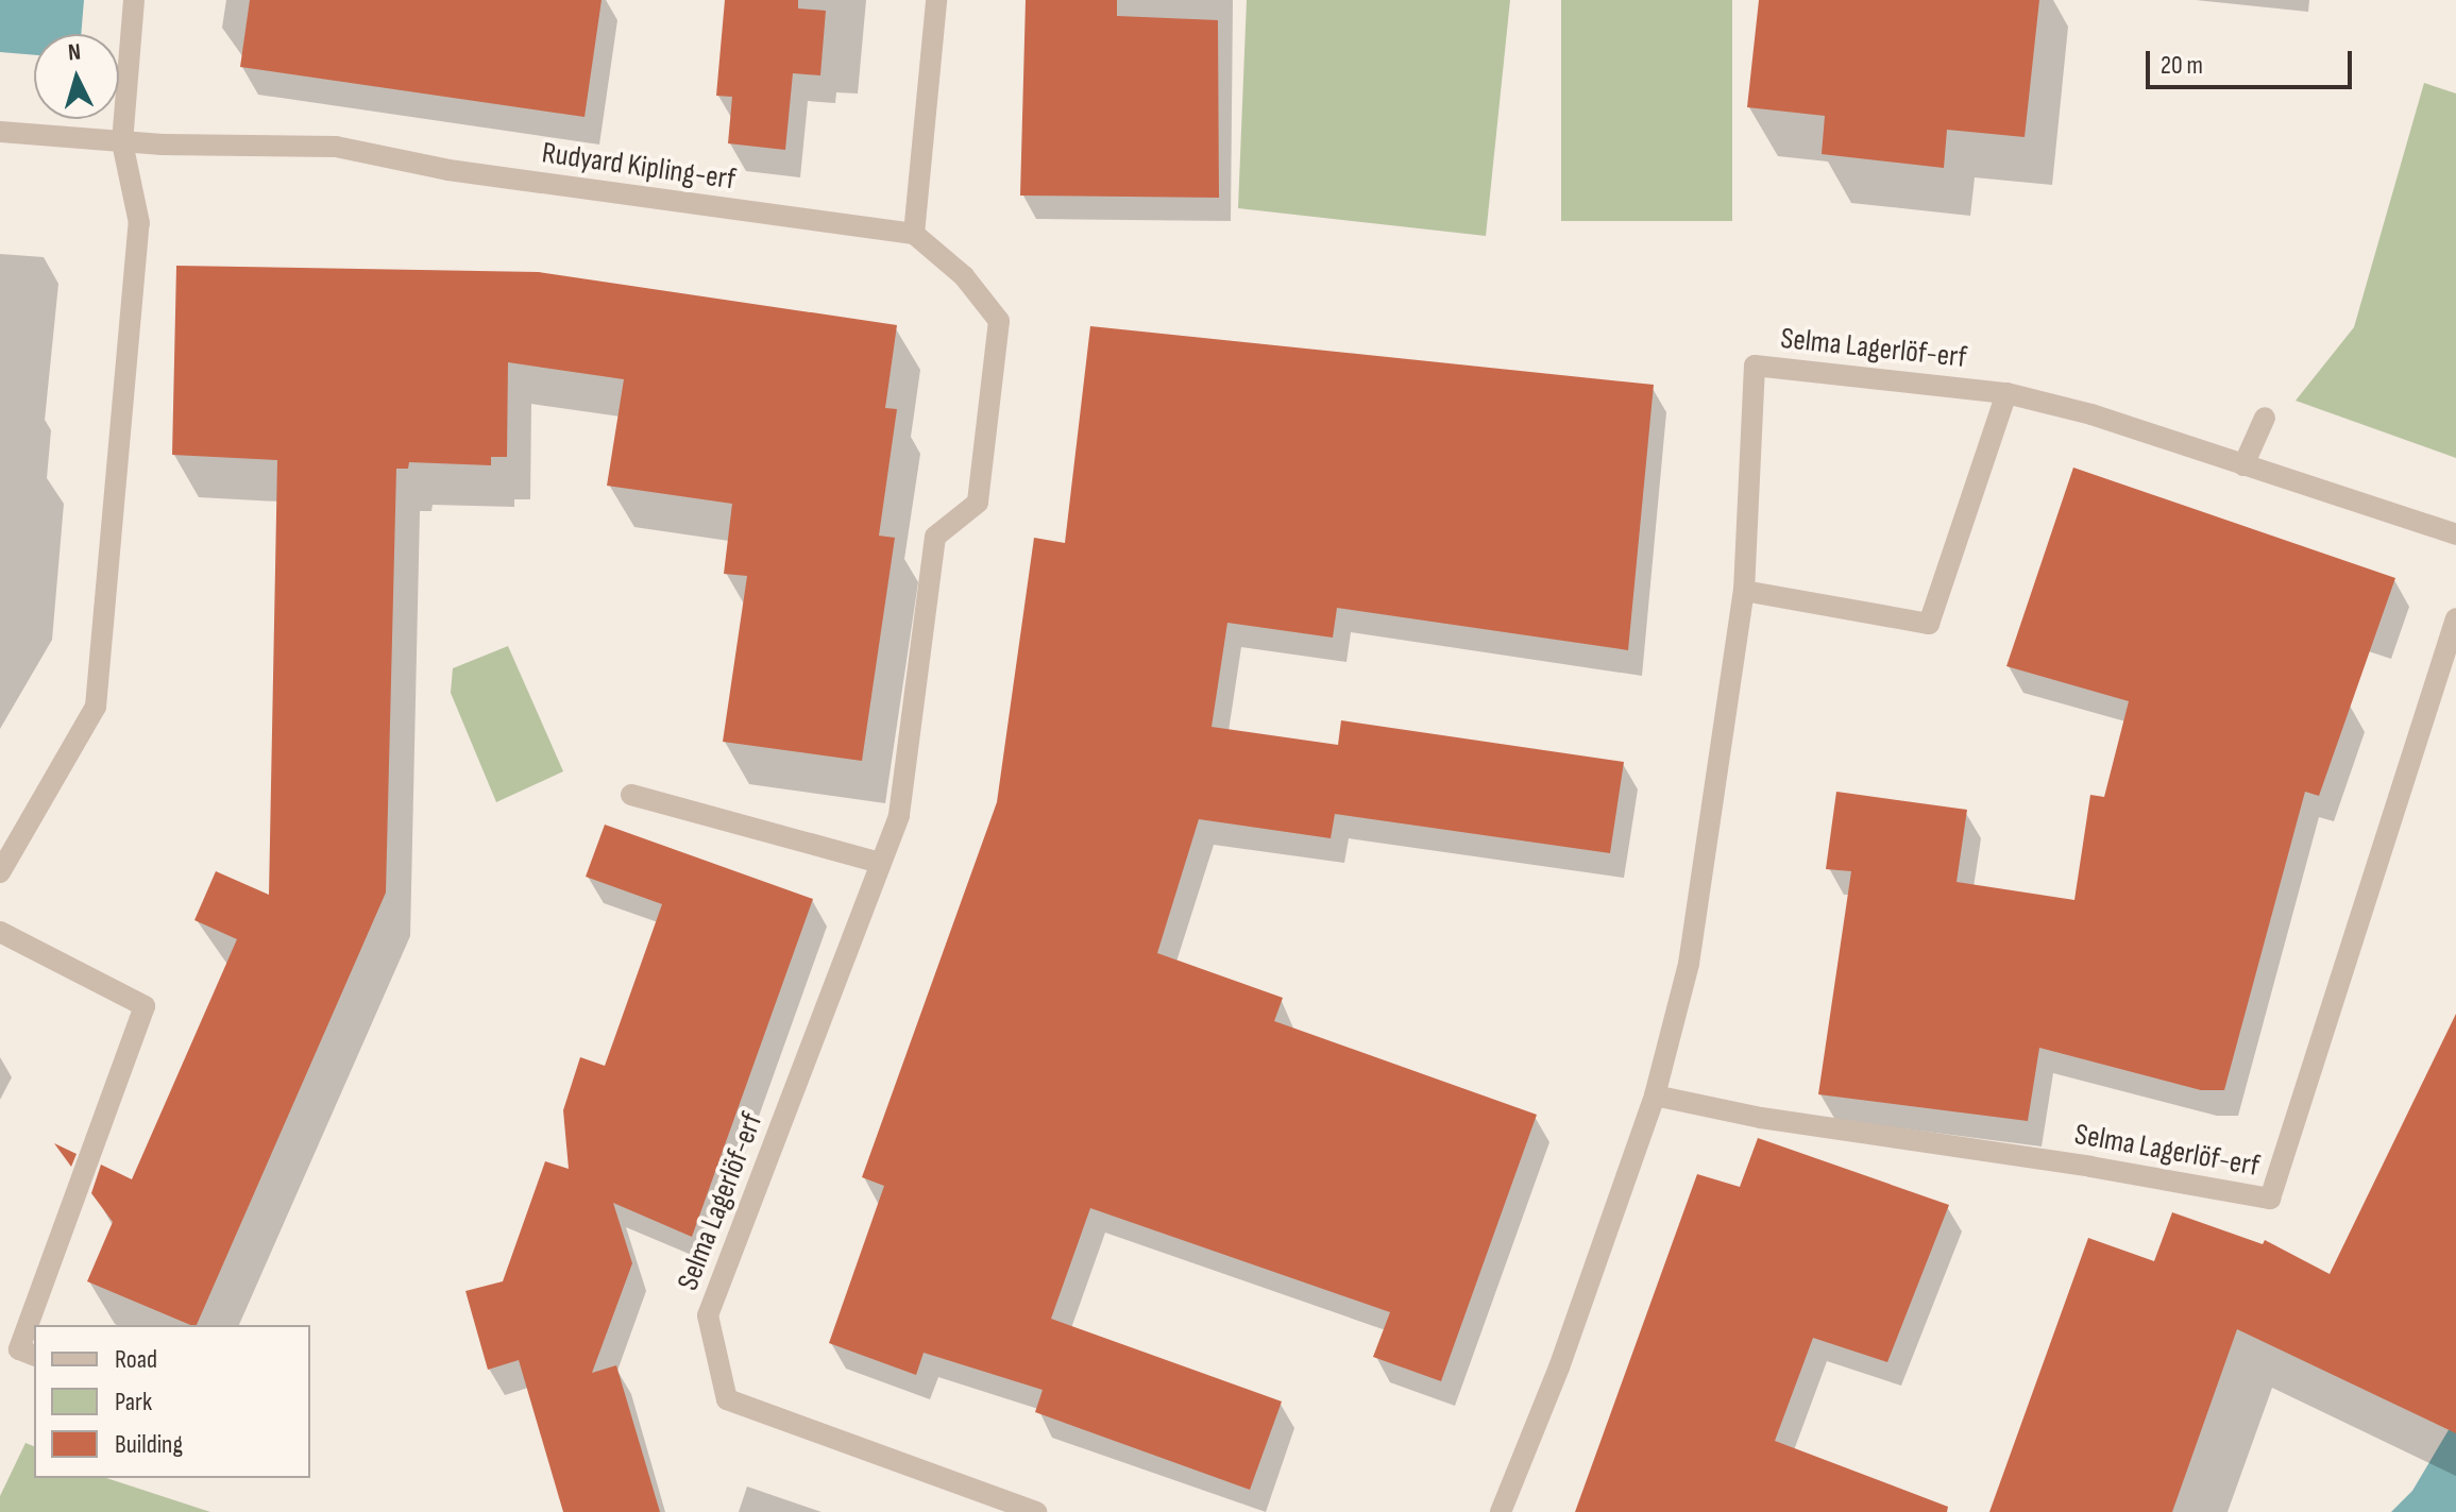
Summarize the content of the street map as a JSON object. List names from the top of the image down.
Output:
{
  "streets": {
    "street": ["Rudyard Kipling-erf", "Selma Lagerlöf-erf"]
  },
  "crossings": [
    ["Rudyard Kipling-erf", "Selma Lagerlöf-erf"]
  ],
  "legend": ["Road", "Park", "Building"],
  "scale_bar": "20 m",
  "north": "top"
}
